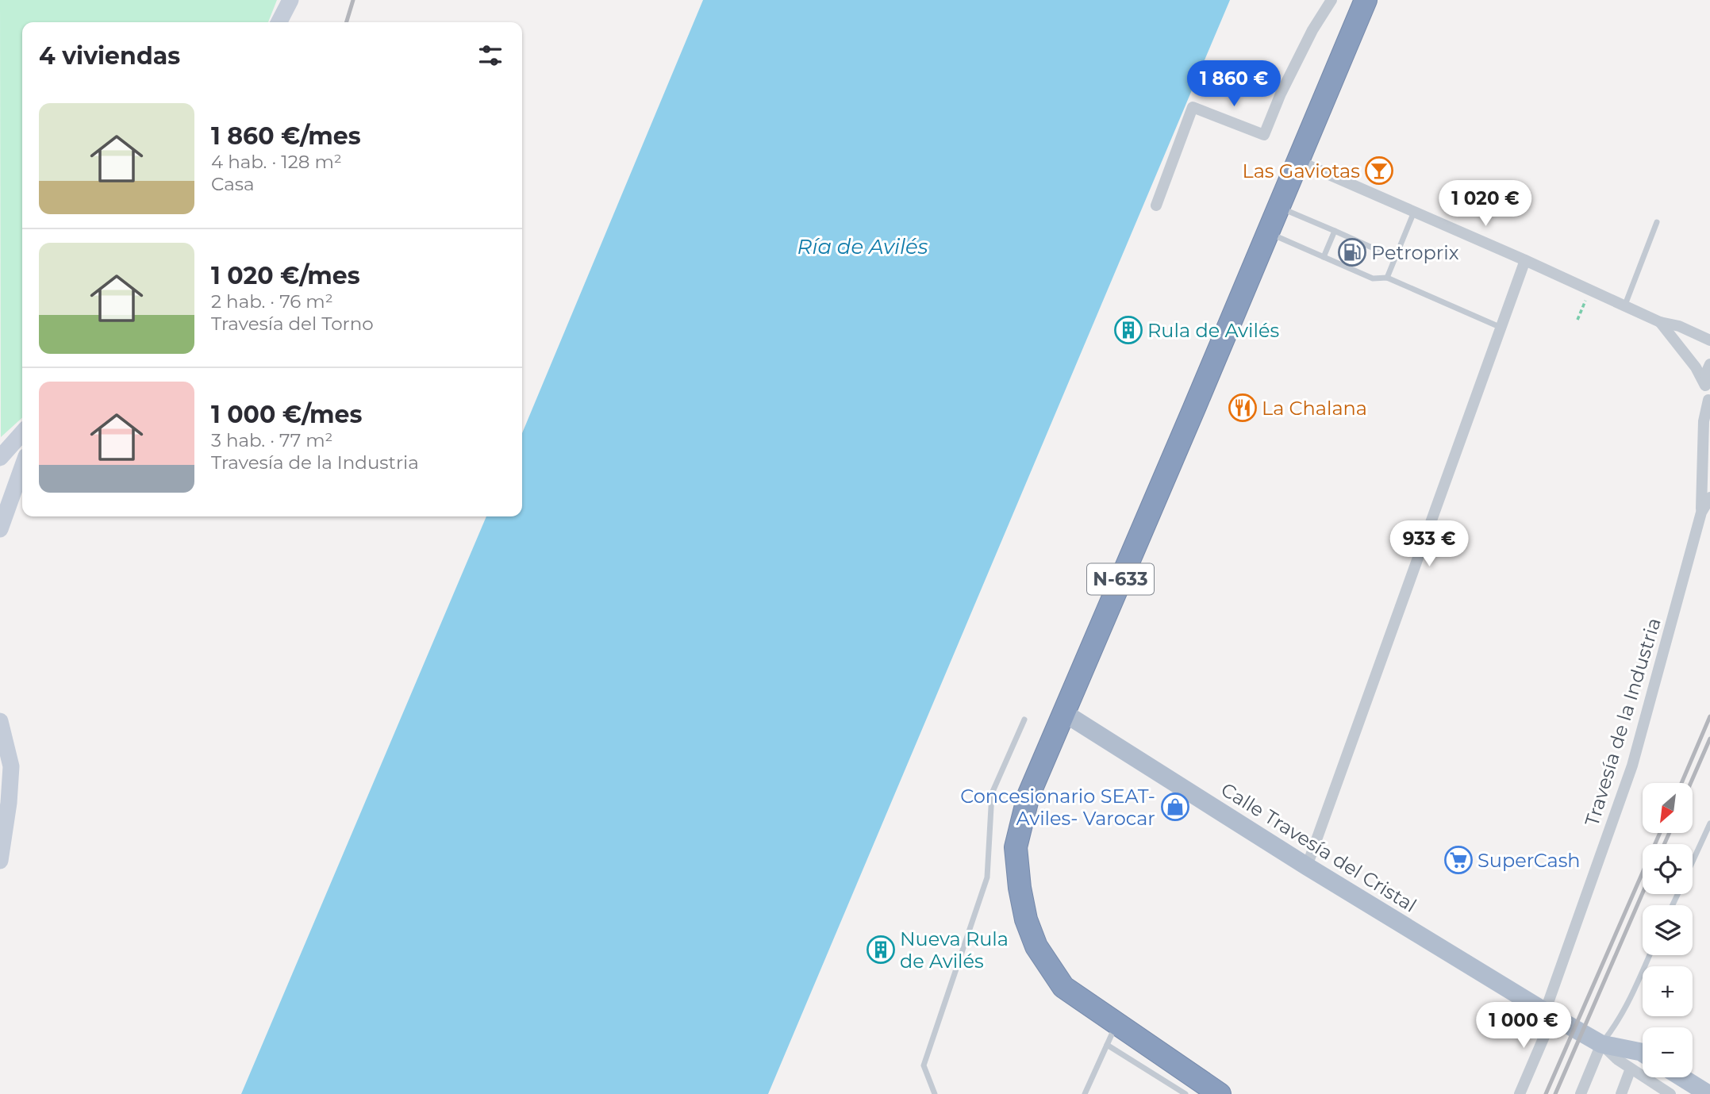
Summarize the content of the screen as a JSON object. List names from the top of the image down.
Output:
{
  "streets": {
    "highway": ["N-633"],
    "main road": ["Calle Travesía del Cristal"],
    "street": ["Travesía de la Industria"]
  },
  "crossings": [
    ["N-633", "Calle Travesía del Cristal"],
    ["Travesía de la Industria", "Calle Travesía del Cristal"]
  ],
  "water": ["Ría de Avilés"],
  "places": {
    "bar": ["Las Gaviotas"],
    "fuel station": ["Petroprix"],
    "building": ["Rula de Avilés", "Nueva Rula de Avilés"],
    "restaurant": ["La Chalana"],
    "shop": ["Concesionario SEAT- Aviles- Varocar"],
    "supermarket": ["SuperCash"]
  },
  "north": "bottom left",
  "page": {
    "heading": "4 viviendas",
    "price": [
      "1 860 €",
      "1 020 €",
      "933 €",
      "1 000 €"
    ],
    "list": [
      {
        "name": "1 860 €/mes",
        "note": "4 hab. · 128 m² · Casa"
      },
      {
        "name": "1 020 €/mes",
        "note": "2 hab. · 76 m² · Travesía del Torno"
      },
      {
        "name": "1 000 €/mes",
        "note": "3 hab. · 77 m² · Travesía de la Industria"
      }
    ],
    "map_buttons": ["+", "−"]
  }
}
